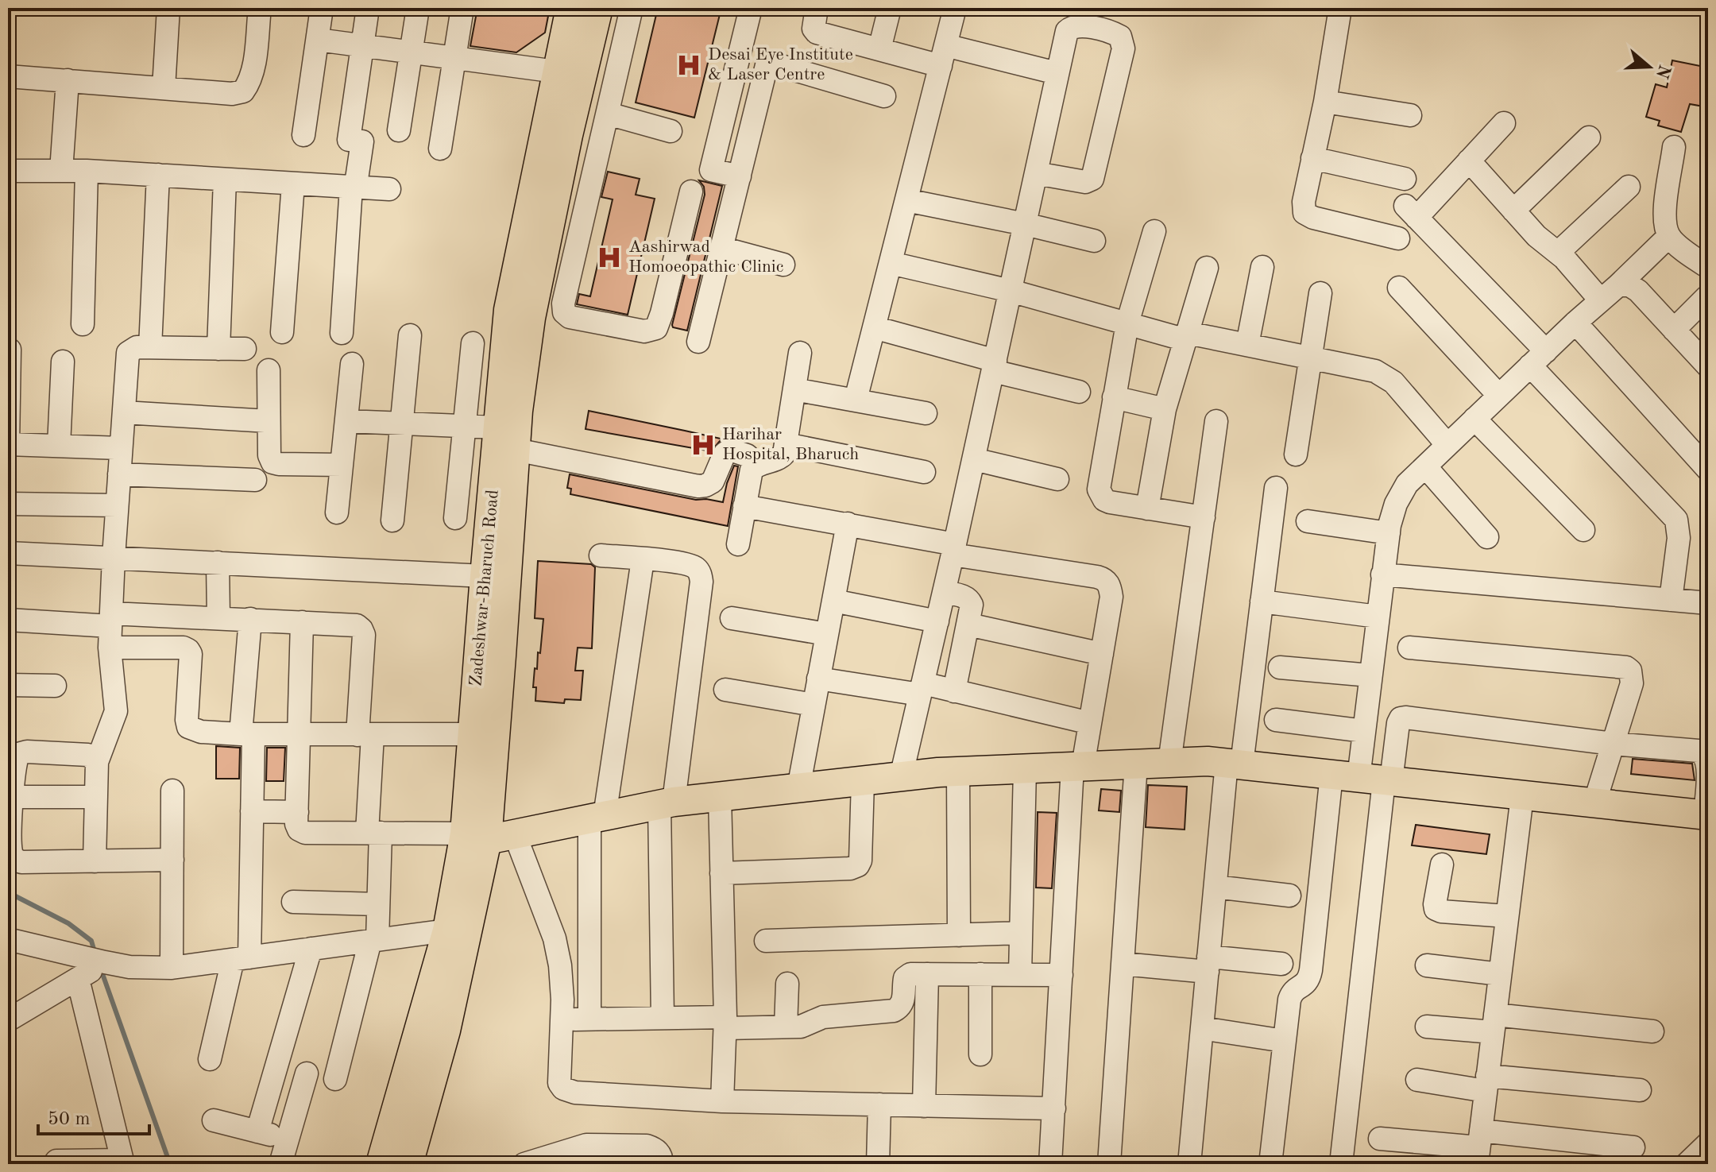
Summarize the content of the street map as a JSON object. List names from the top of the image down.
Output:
{
  "streets": {
    "main road": ["Zadeshwar-Bharuch Road"]
  },
  "places": {
    "hospital": ["Desai Eye Institute & Laser Centre", "Aashirwad Homoeopathic Clinic", "Harihar Hospital, Bharuch"]
  },
  "scale_bar": "50 m",
  "north": "right"
}
